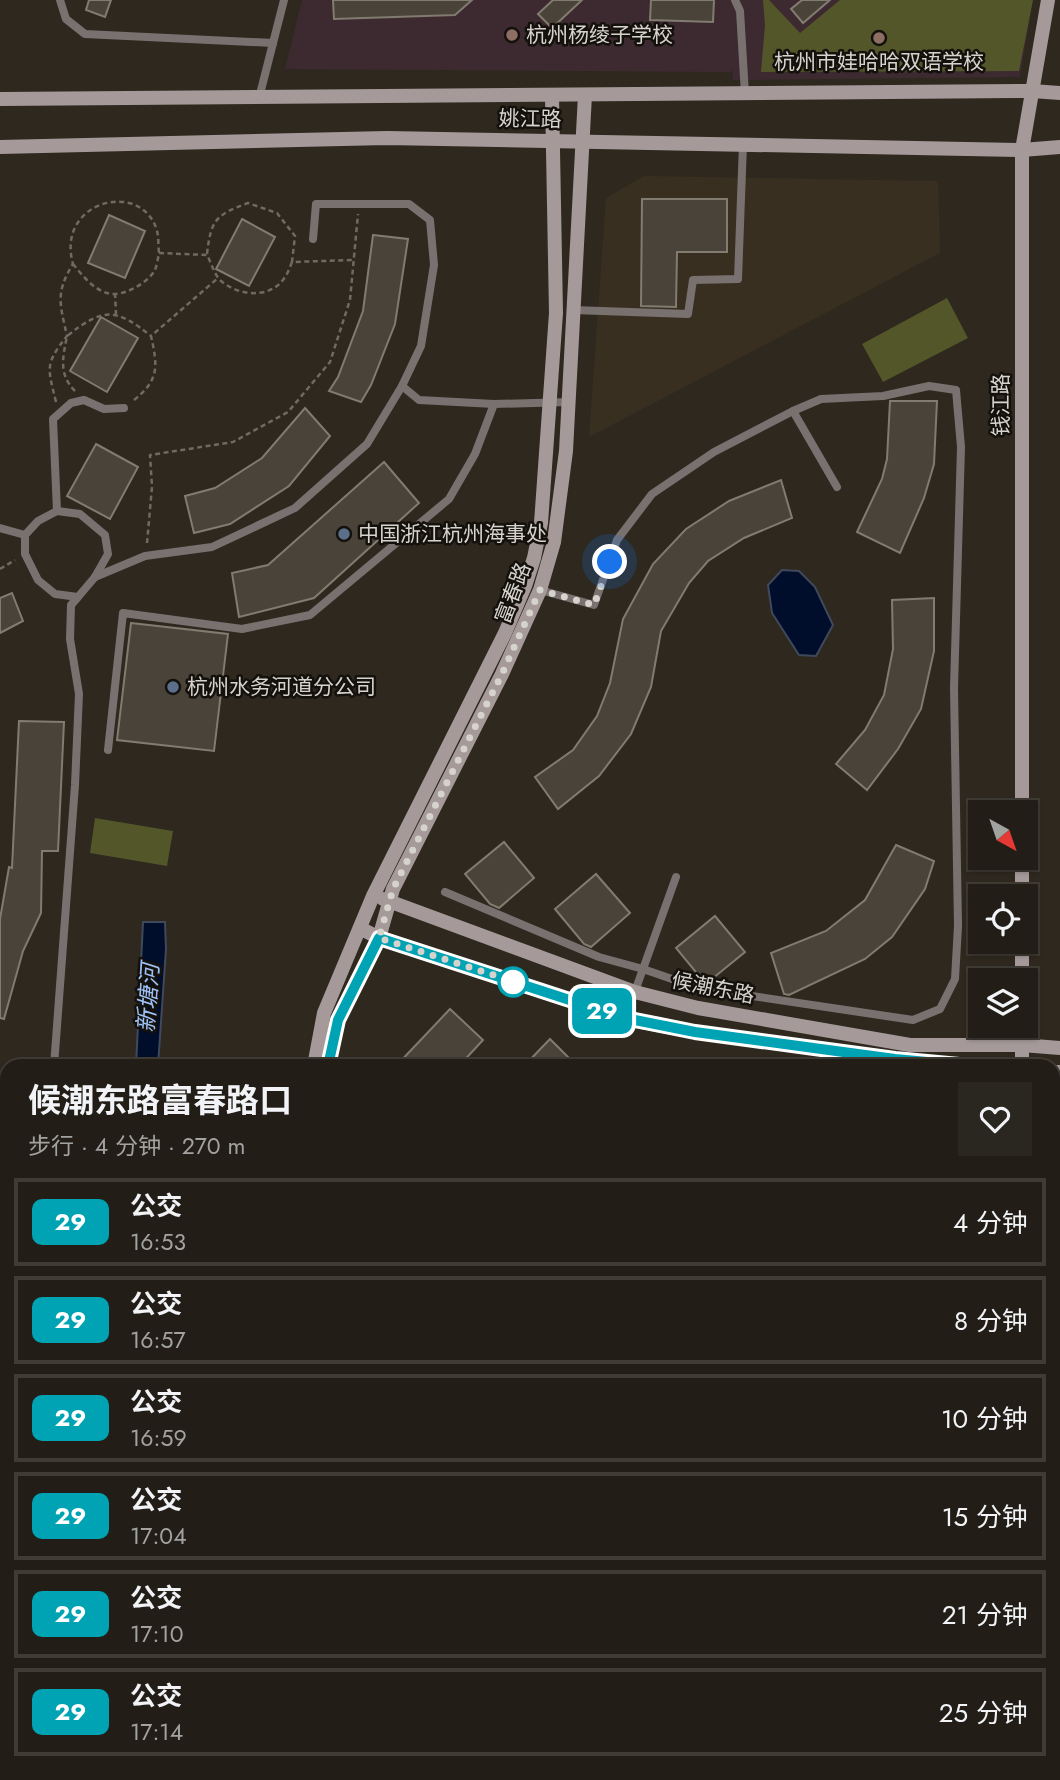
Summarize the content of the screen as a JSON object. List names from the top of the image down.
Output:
{
  "streets": {
    "street": [
      "姚江路",
      "钱江路",
      "富春路",
      "候潮东路"
    ]
  },
  "crossings": [
    ["姚江路", "钱江路"],
    ["姚江路", "富春路"],
    ["富春路", "候潮东路"]
  ],
  "water": ["新塘河"],
  "places": [
    "杭州杨绫子学校",
    "杭州市娃哈哈双语学校",
    "中国浙江杭州海事处",
    "杭州水务河道分公司"
  ],
  "lines": ["bus line 29"],
  "north": "bottom right",
  "page": {
    "on_map": "29",
    "heading": ["候潮东路富春路口", "步行 · 4 分钟 · 270 m"],
    "list": [
      {
        "mark": "29",
        "name": "公交",
        "note": "16:53",
        "value": "4 分钟"
      },
      {
        "mark": "29",
        "name": "公交",
        "note": "16:57",
        "value": "8 分钟"
      },
      {
        "mark": "29",
        "name": "公交",
        "note": "16:59",
        "value": "10 分钟"
      },
      {
        "mark": "29",
        "name": "公交",
        "note": "17:04",
        "value": "15 分钟"
      },
      {
        "mark": "29",
        "name": "公交",
        "note": "17:10",
        "value": "21 分钟"
      },
      {
        "mark": "29",
        "name": "公交",
        "note": "17:14",
        "value": "25 分钟"
      }
    ]
  }
}
